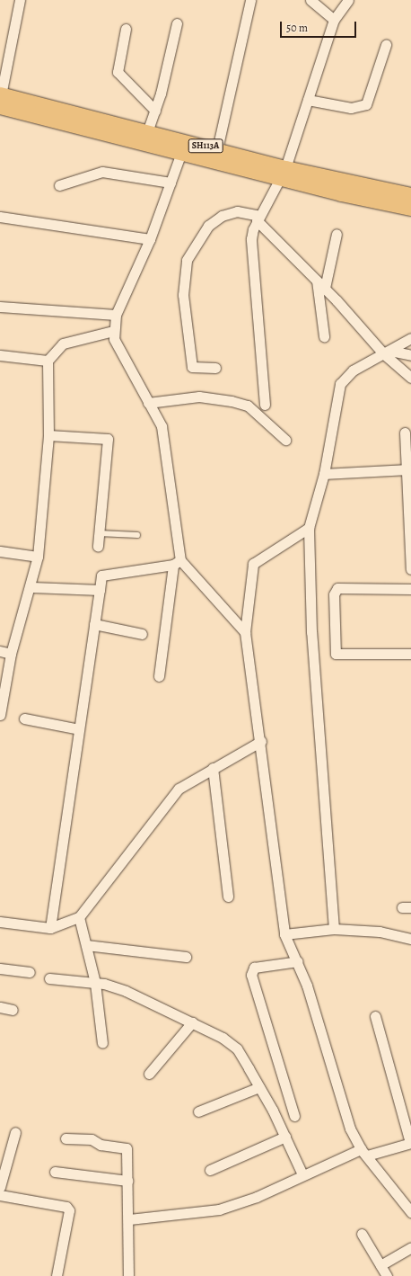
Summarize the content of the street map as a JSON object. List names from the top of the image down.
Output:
{
  "streets": {
    "main road": ["SH113A"]
  },
  "scale_bar": "50 m"
}
